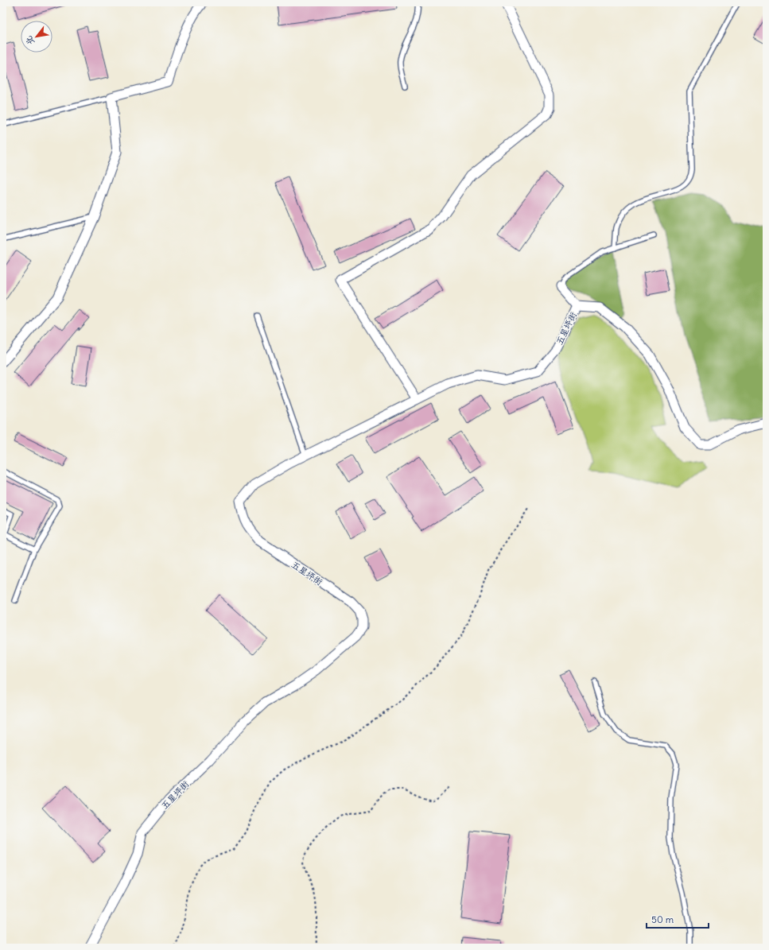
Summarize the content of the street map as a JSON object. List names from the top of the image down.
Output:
{
  "streets": {
    "street": ["五星坪街"]
  },
  "scale_bar": "50 m",
  "north": "bottom left"
}
